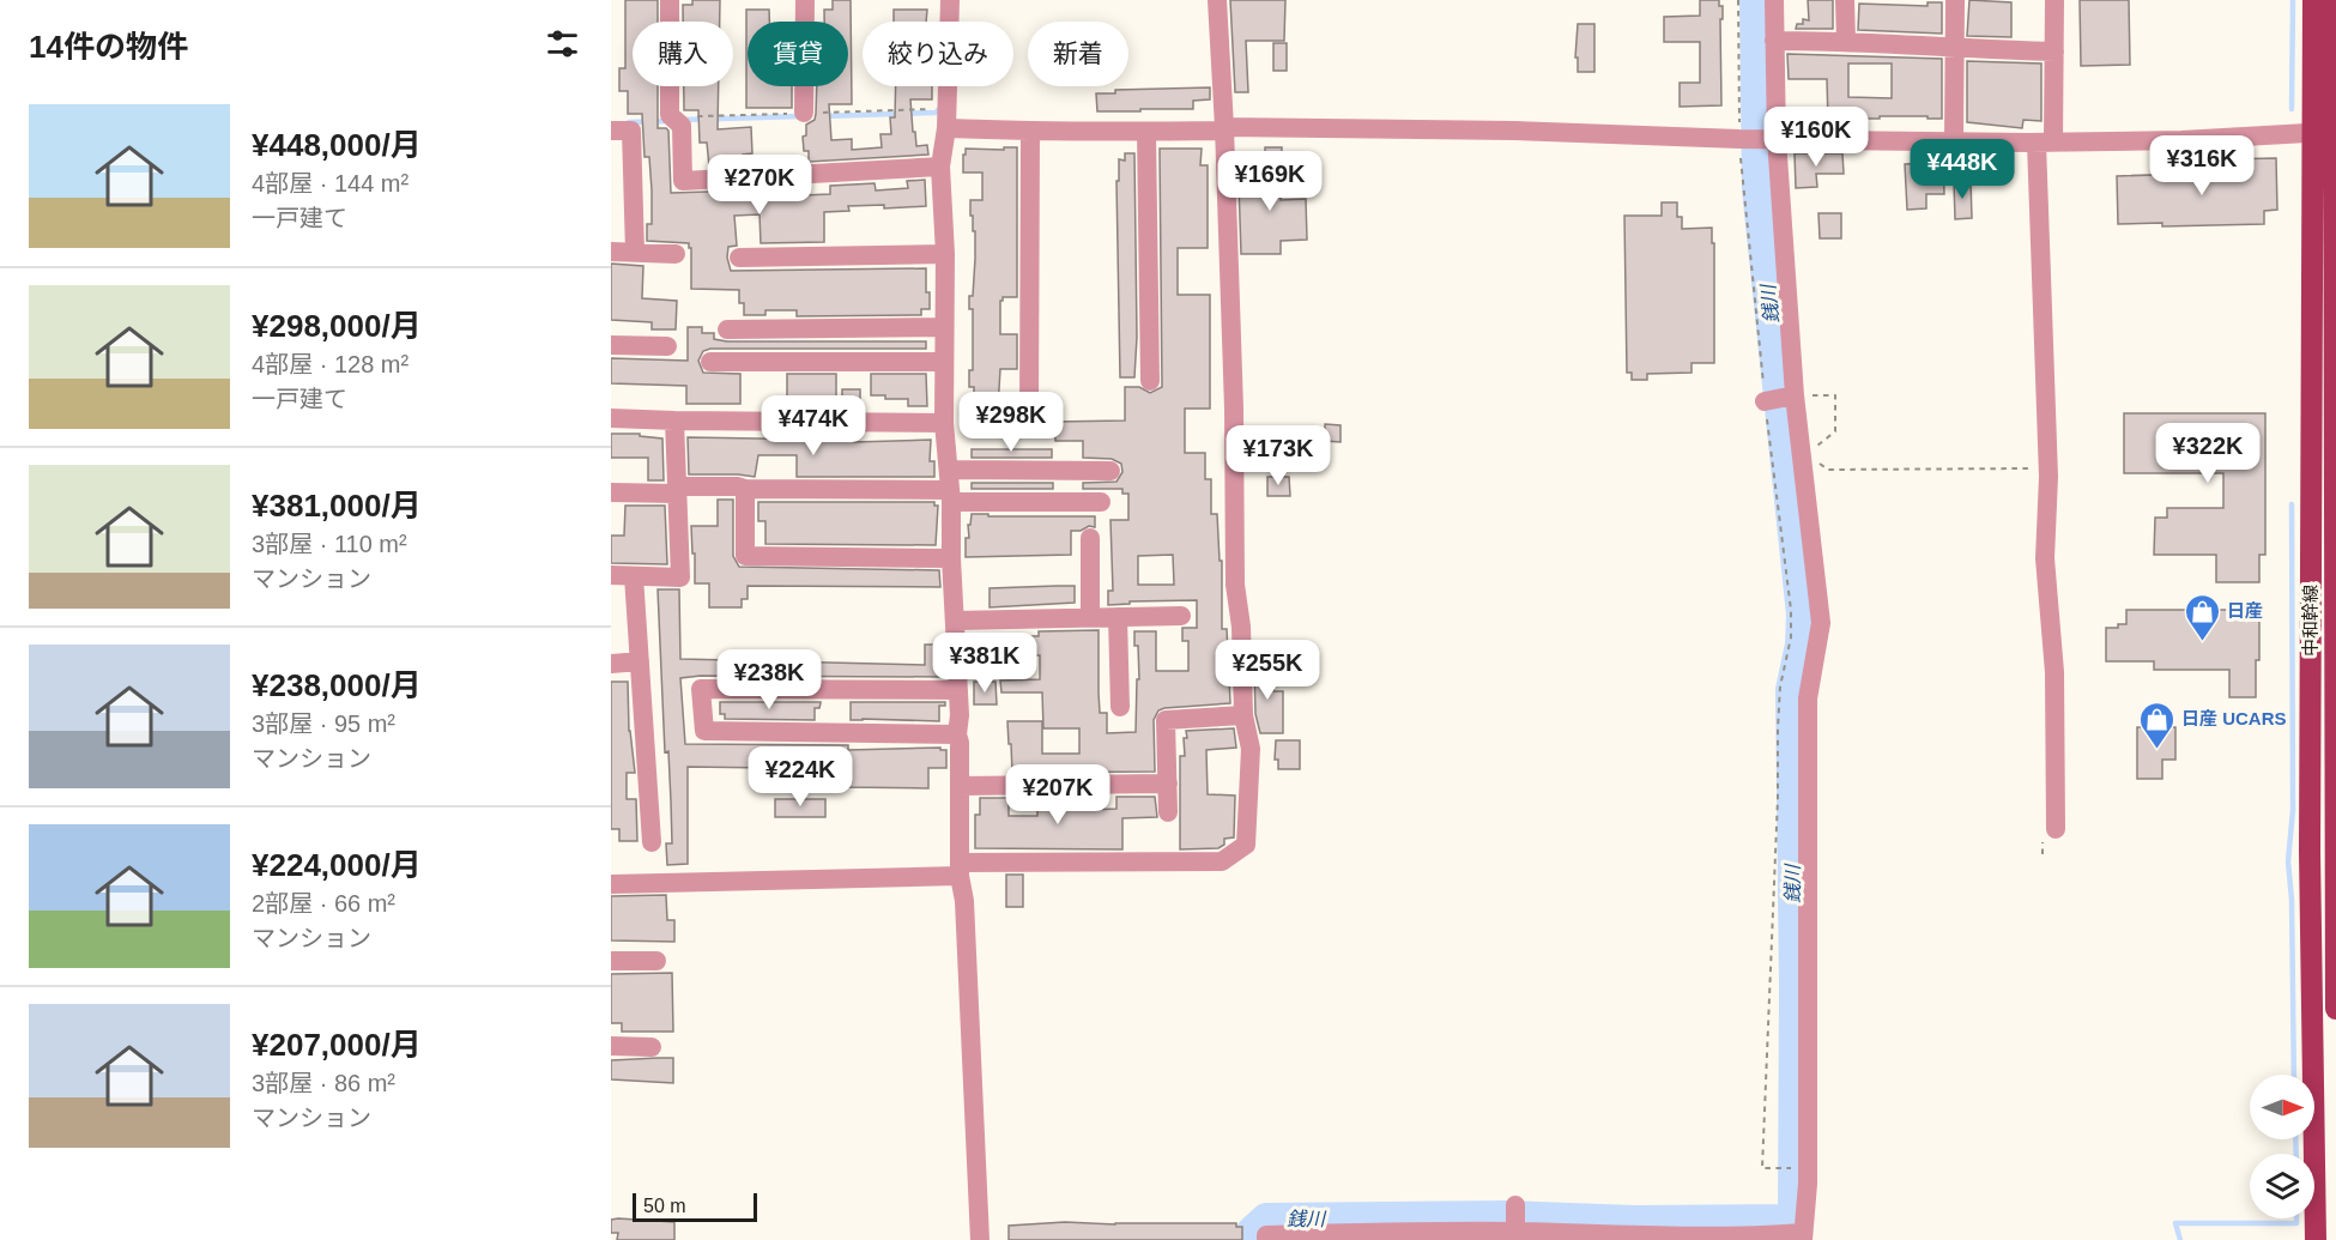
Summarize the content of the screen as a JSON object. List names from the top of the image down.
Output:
{
  "streets": {
    "main road": ["中和幹線"]
  },
  "water": ["銭川"],
  "places": {
    "shop": ["日産", "日産 UCARS"]
  },
  "scale_bar": "50 m",
  "north": "right",
  "page": {
    "heading": "14件の物件",
    "chip": [
      "購入",
      "賃貸",
      "絞り込み",
      "新着"
    ],
    "list": [
      {
        "name": "¥448,000/月",
        "note": "4部屋 · 144 m² · 一戸建て"
      },
      {
        "name": "¥298,000/月",
        "note": "4部屋 · 128 m² · 一戸建て"
      },
      {
        "name": "¥381,000/月",
        "note": "3部屋 · 110 m² · マンション"
      },
      {
        "name": "¥238,000/月",
        "note": "3部屋 · 95 m² · マンション"
      },
      {
        "name": "¥224,000/月",
        "note": "2部屋 · 66 m² · マンション"
      },
      {
        "name": "¥207,000/月",
        "note": "3部屋 · 86 m² · マンション"
      }
    ],
    "price": [
      "¥160K",
      "¥316K",
      "¥448K",
      "¥169K",
      "¥270K",
      "¥298K",
      "¥474K",
      "¥322K",
      "¥173K",
      "¥381K",
      "¥255K",
      "¥238K",
      "¥224K",
      "¥207K"
    ],
    "scale": "50 m"
  }
}
